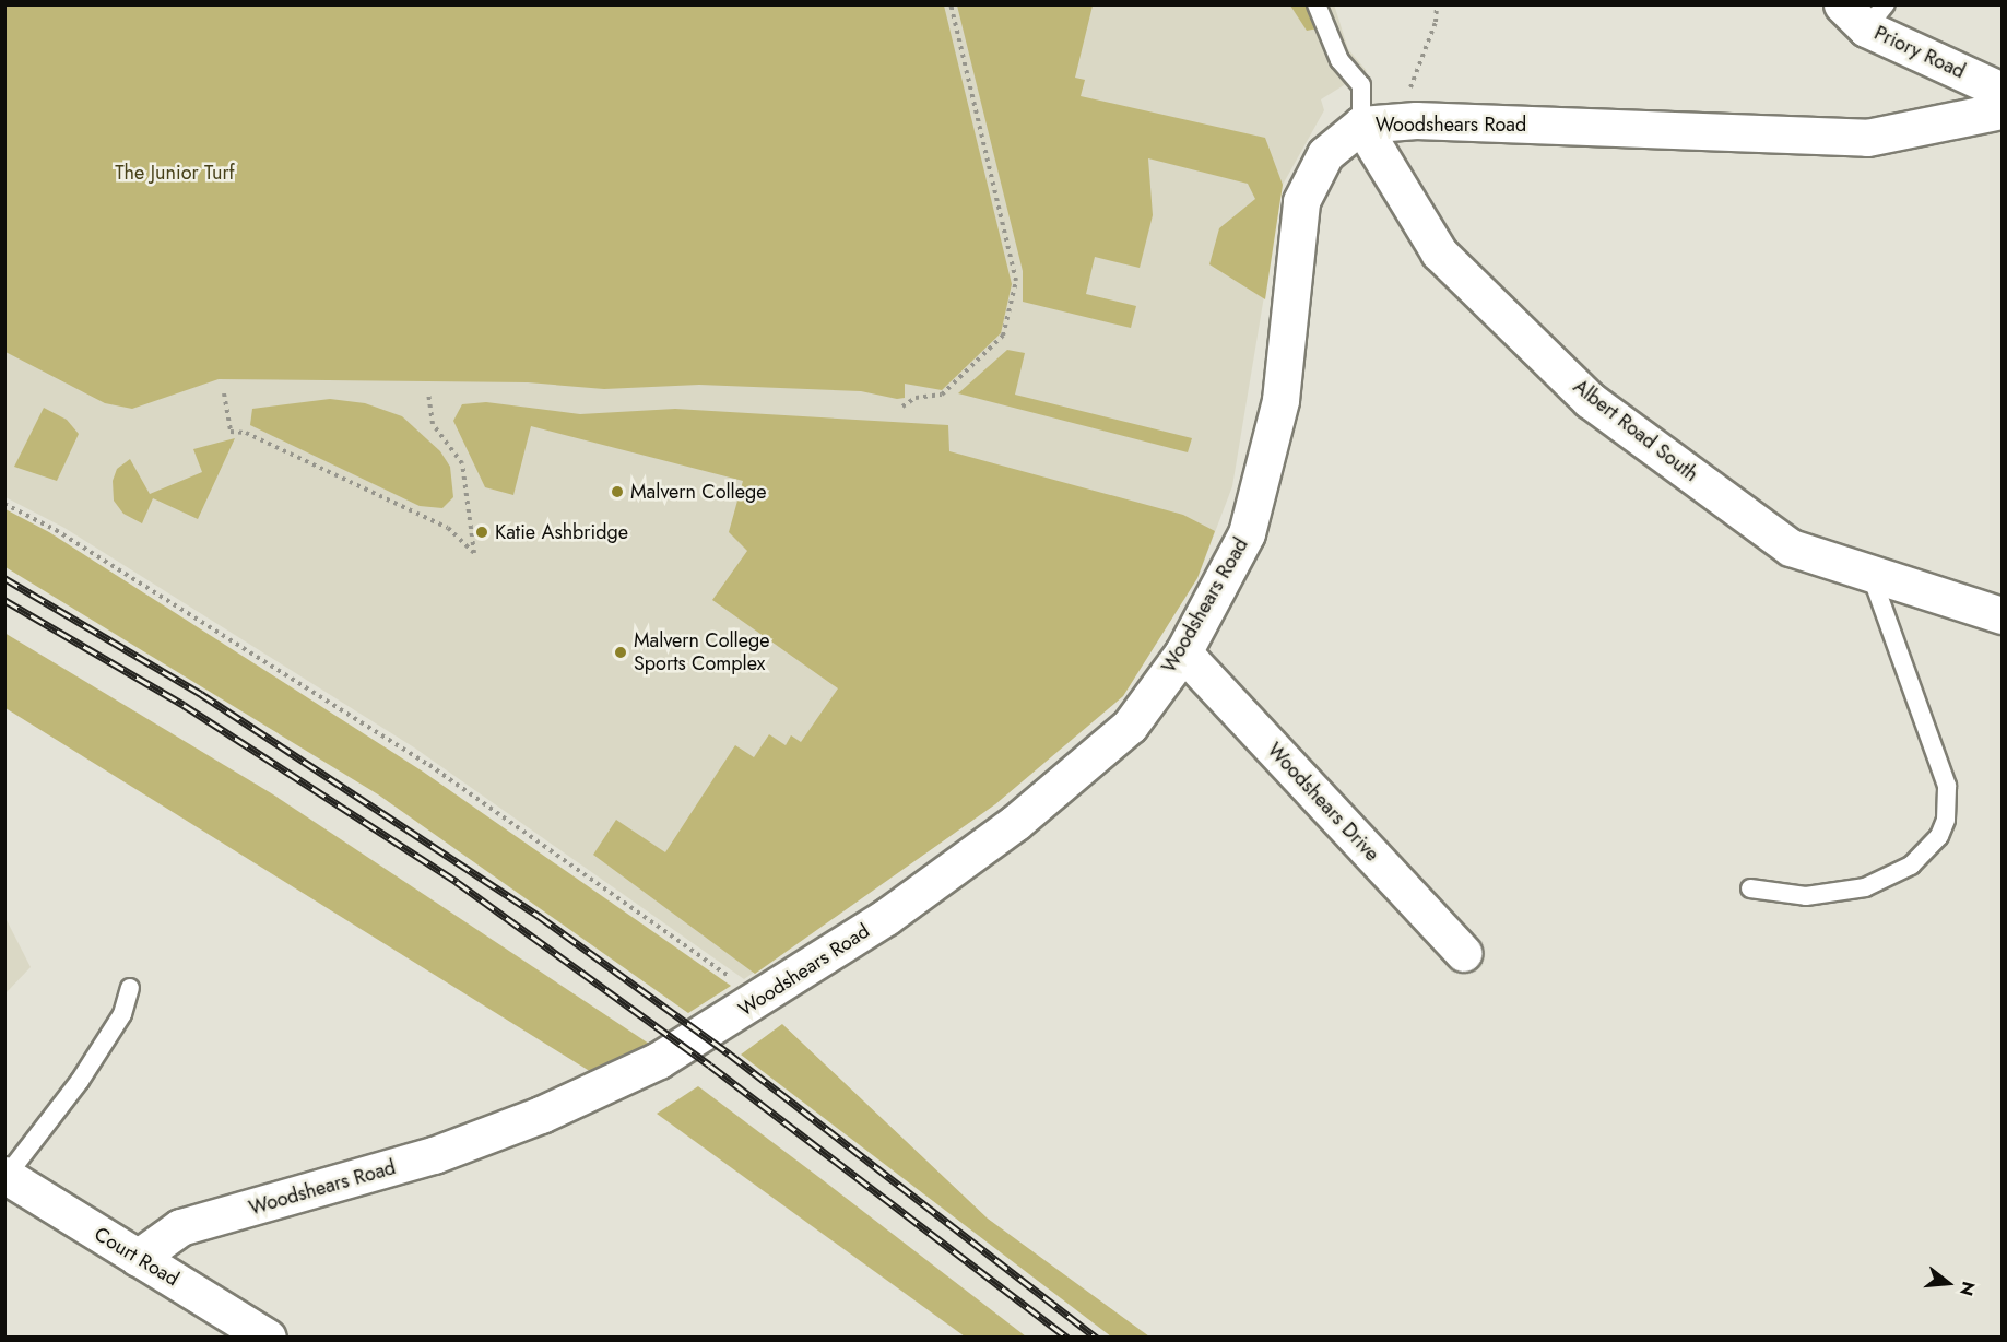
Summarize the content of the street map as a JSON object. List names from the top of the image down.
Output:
{
  "streets": {
    "street": [
      "Priory Road",
      "Woodshears Road",
      "Albert Road South",
      "Woodshears Drive",
      "Court Road"
    ]
  },
  "crossings": [
    ["Woodshears Road", "Albert Road South"],
    ["Woodshears Road", "Woodshears Drive"],
    ["Woodshears Road", "Court Road"]
  ],
  "parks": ["The Junior Turf"],
  "places": ["Malvern College", "Katie Ashbridge", "Malvern College Sports Complex"],
  "north": "right"
}
